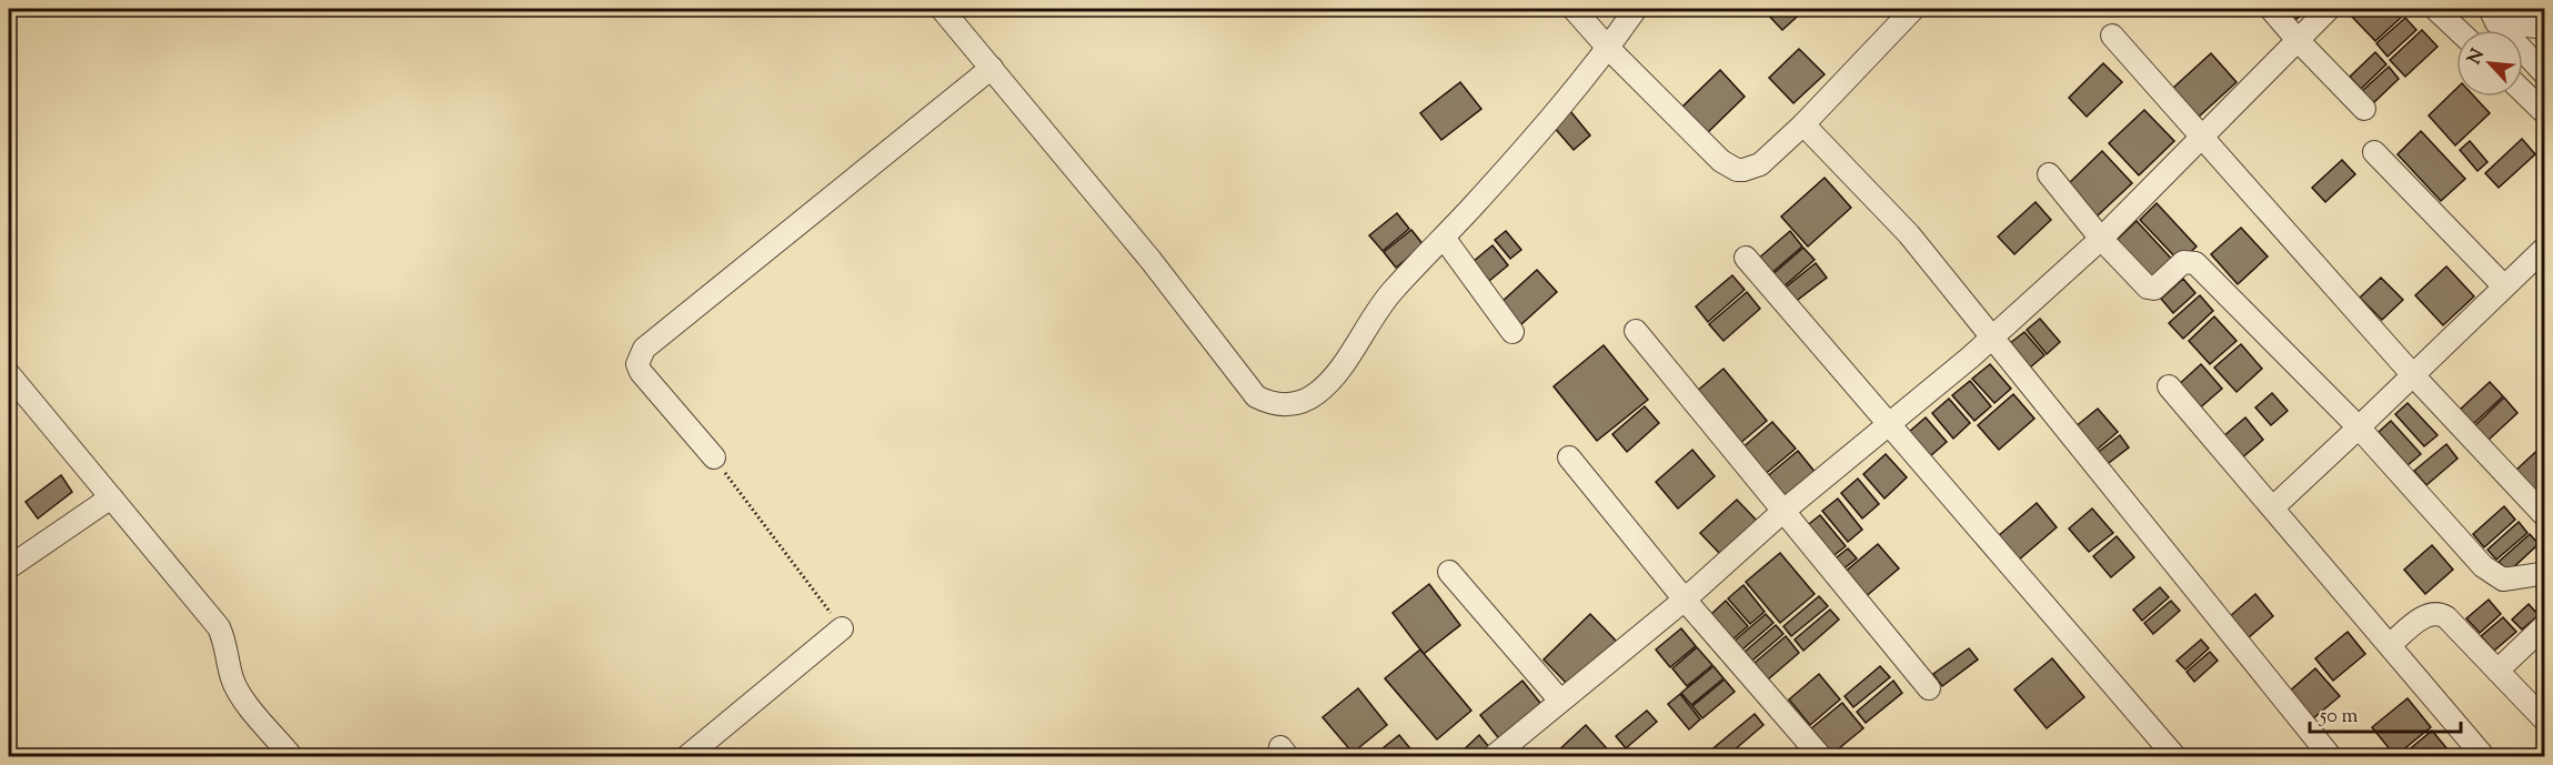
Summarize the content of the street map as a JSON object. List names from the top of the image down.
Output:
{
  "scale_bar": "50 m",
  "north": "top left"
}
